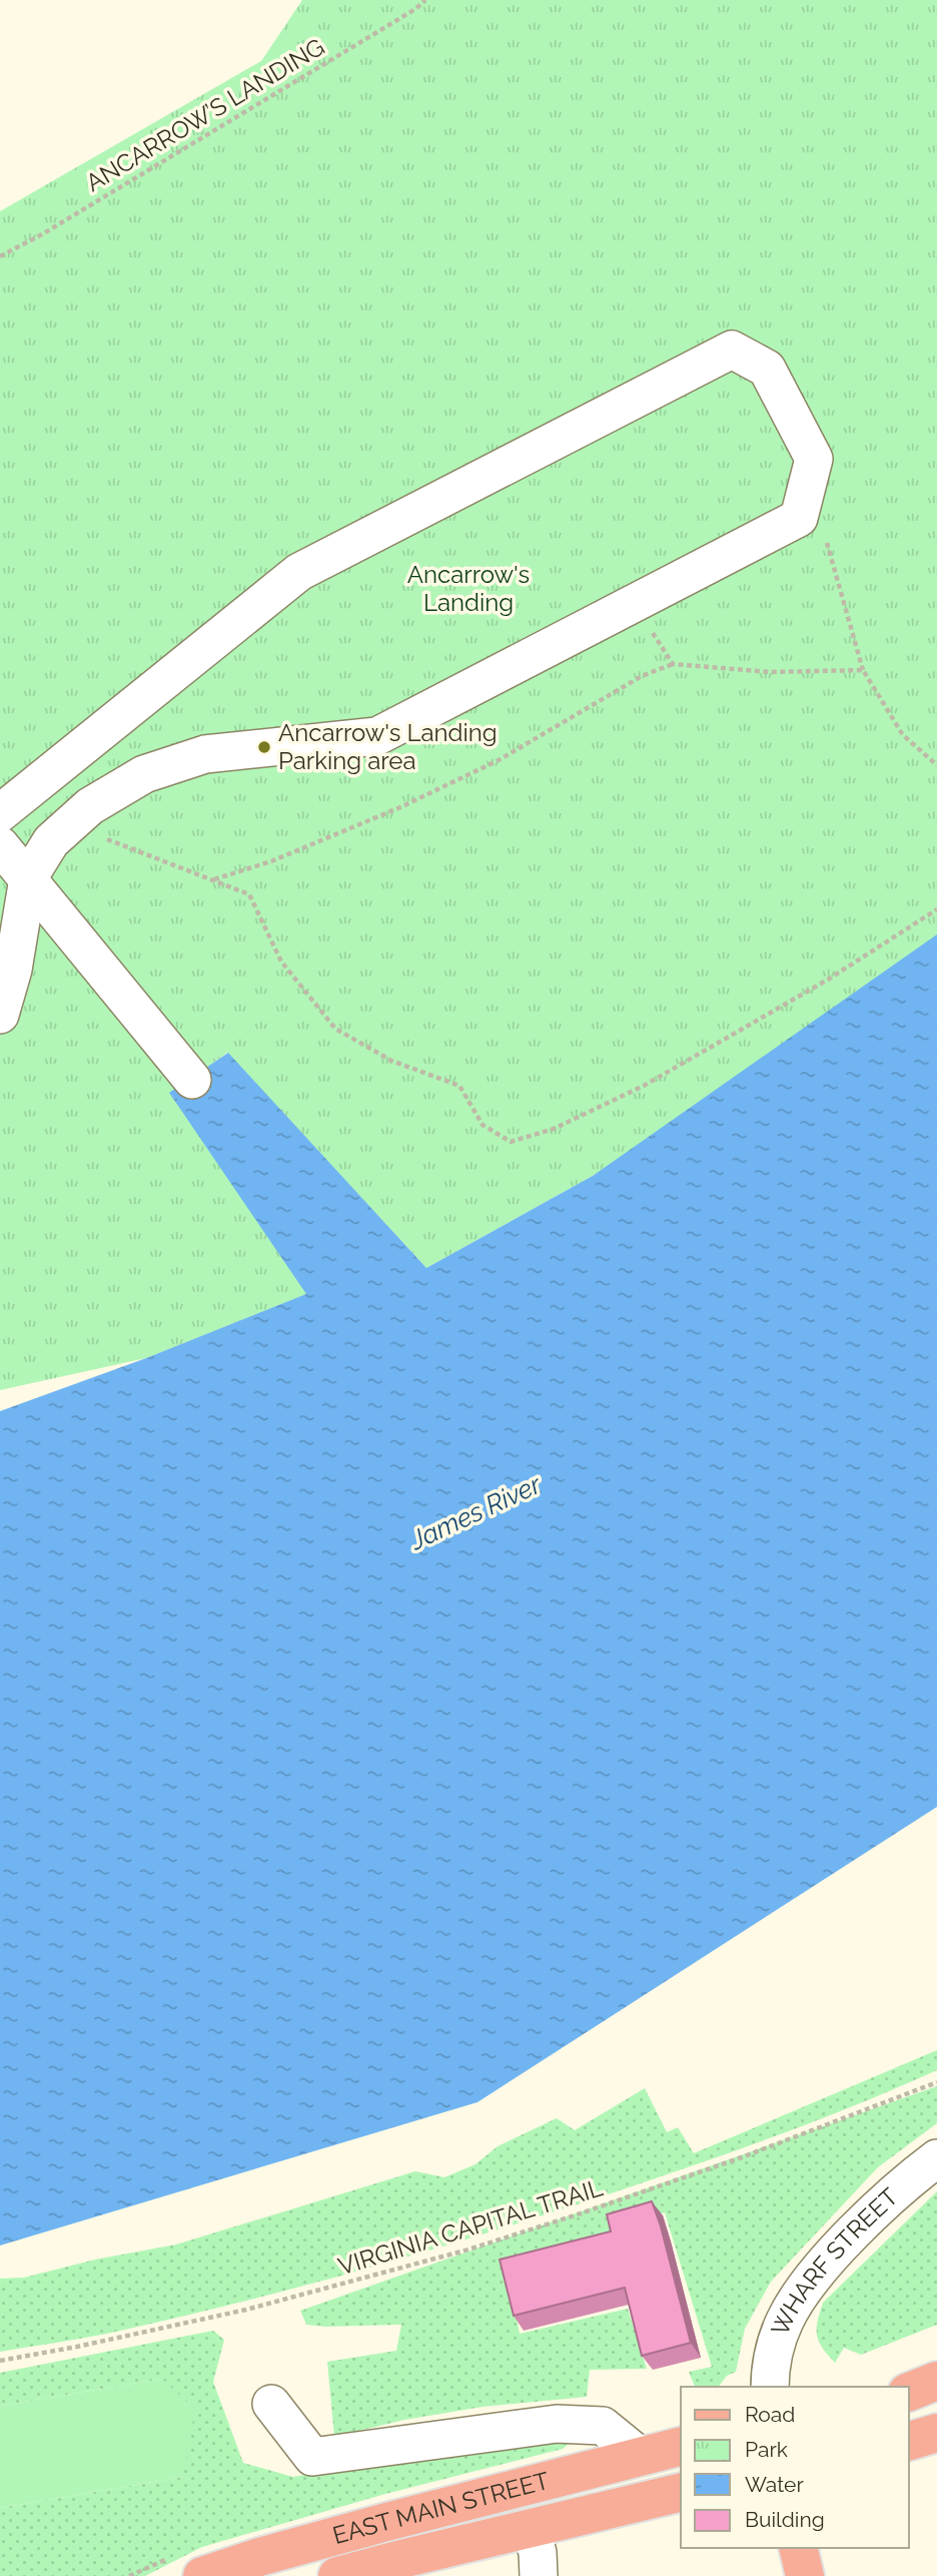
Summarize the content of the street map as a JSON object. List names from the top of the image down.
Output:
{
  "streets": {
    "main road": ["EAST MAIN STREET"],
    "street": ["WHARF STREET"],
    "path": ["ANCARROW’S LANDING", "VIRGINIA CAPITAL TRAIL"]
  },
  "water": ["James River"],
  "parks": ["Ancarrow's Landing"],
  "places": ["Ancarrow's Landing Parking area"],
  "legend": [
    "Road",
    "Park",
    "Water",
    "Building"
  ]
}
